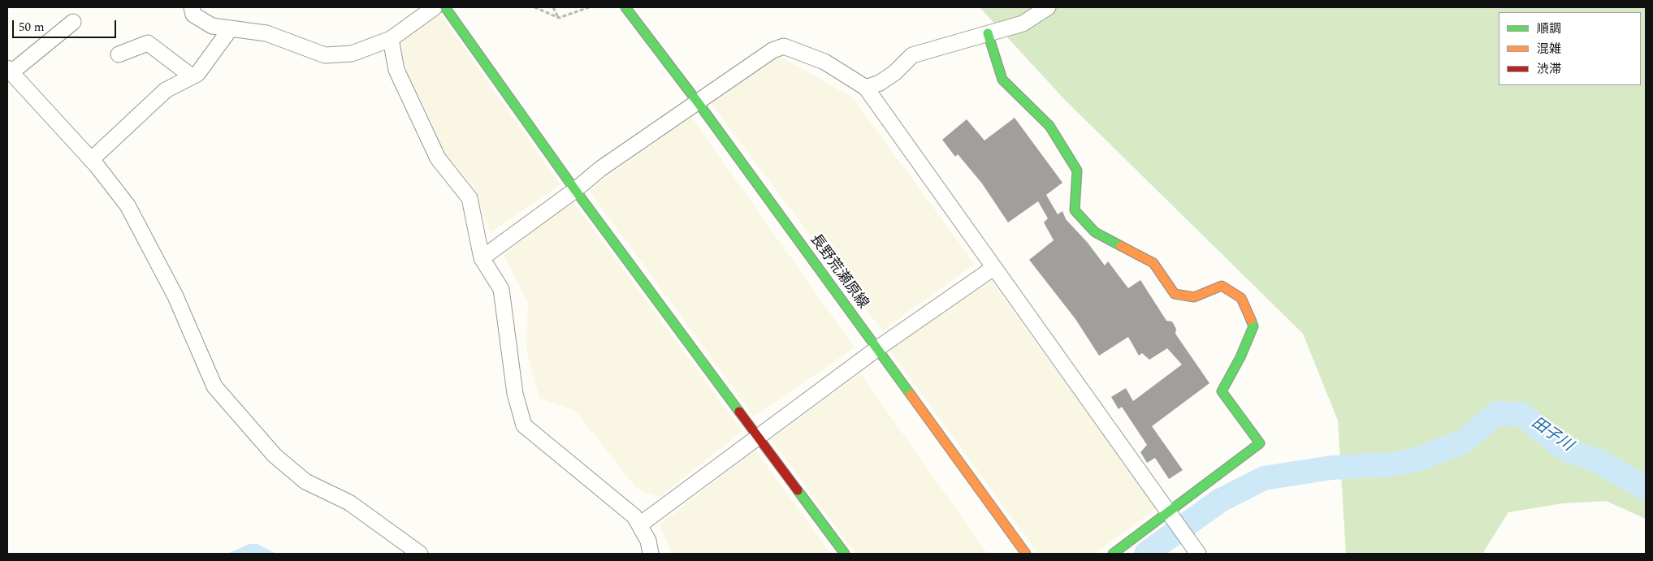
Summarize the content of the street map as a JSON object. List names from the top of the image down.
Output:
{
  "streets": {
    "street": ["長野荒瀬原線"]
  },
  "water": ["田子川"],
  "legend": ["順調", "混雑", "渋滞"],
  "scale_bar": "50 m"
}
